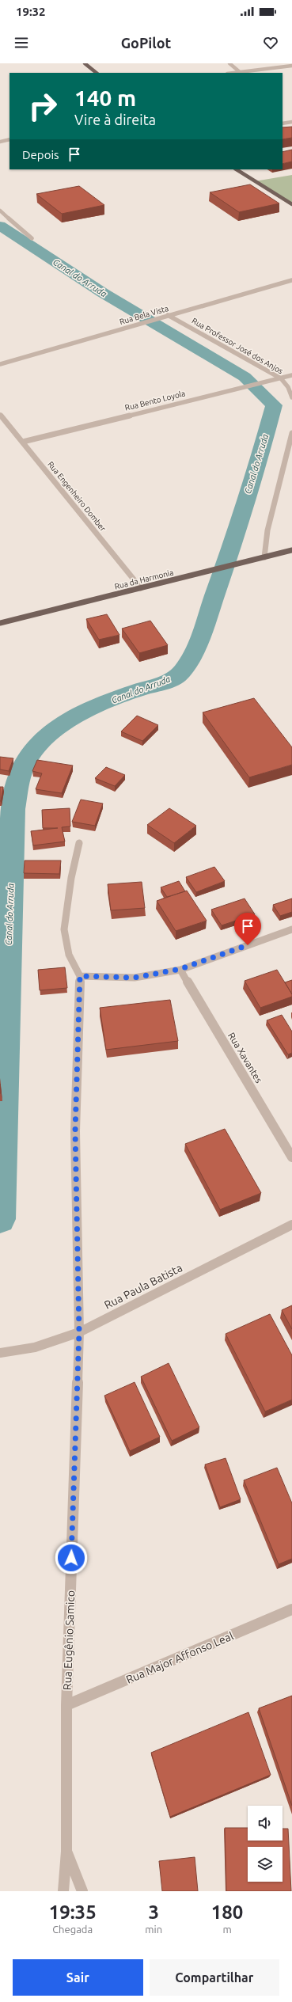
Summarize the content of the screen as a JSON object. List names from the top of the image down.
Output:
{
  "streets": {
    "main road": ["Rua da Harmonia"],
    "street": [
      "Rua Bela Vista",
      "Rua Professor José dos Anjos",
      "Rua Bento Loyola",
      "Rua Engenheiro Domber",
      "Rua Xavantes",
      "Rua Paula Batista",
      "Rua Eugênio Samico",
      "Rua Major Affonso Leal"
    ]
  },
  "crossings": [
    ["Rua Bela Vista", "Rua Professor José dos Anjos"],
    ["Rua Professor José dos Anjos", "Rua Bento Loyola"],
    ["Rua Bento Loyola", "Rua Engenheiro Domber"],
    ["Rua Engenheiro Domber", "Rua da Harmonia"],
    ["Rua Paula Batista", "Rua Eugênio Samico"],
    ["Rua Eugênio Samico", "Rua Major Affonso Leal"]
  ],
  "water": ["Canal do Arruda"],
  "page": {
    "status": "19:32",
    "header": "GoPilot",
    "turn": ["140 m", "Vire à direita"],
    "then": "Depois",
    "eta": [
      "19:35",
      "Chegada",
      "3",
      "min",
      "180",
      "m"
    ],
    "buttons": ["Sair", "Compartilhar"]
  }
}
